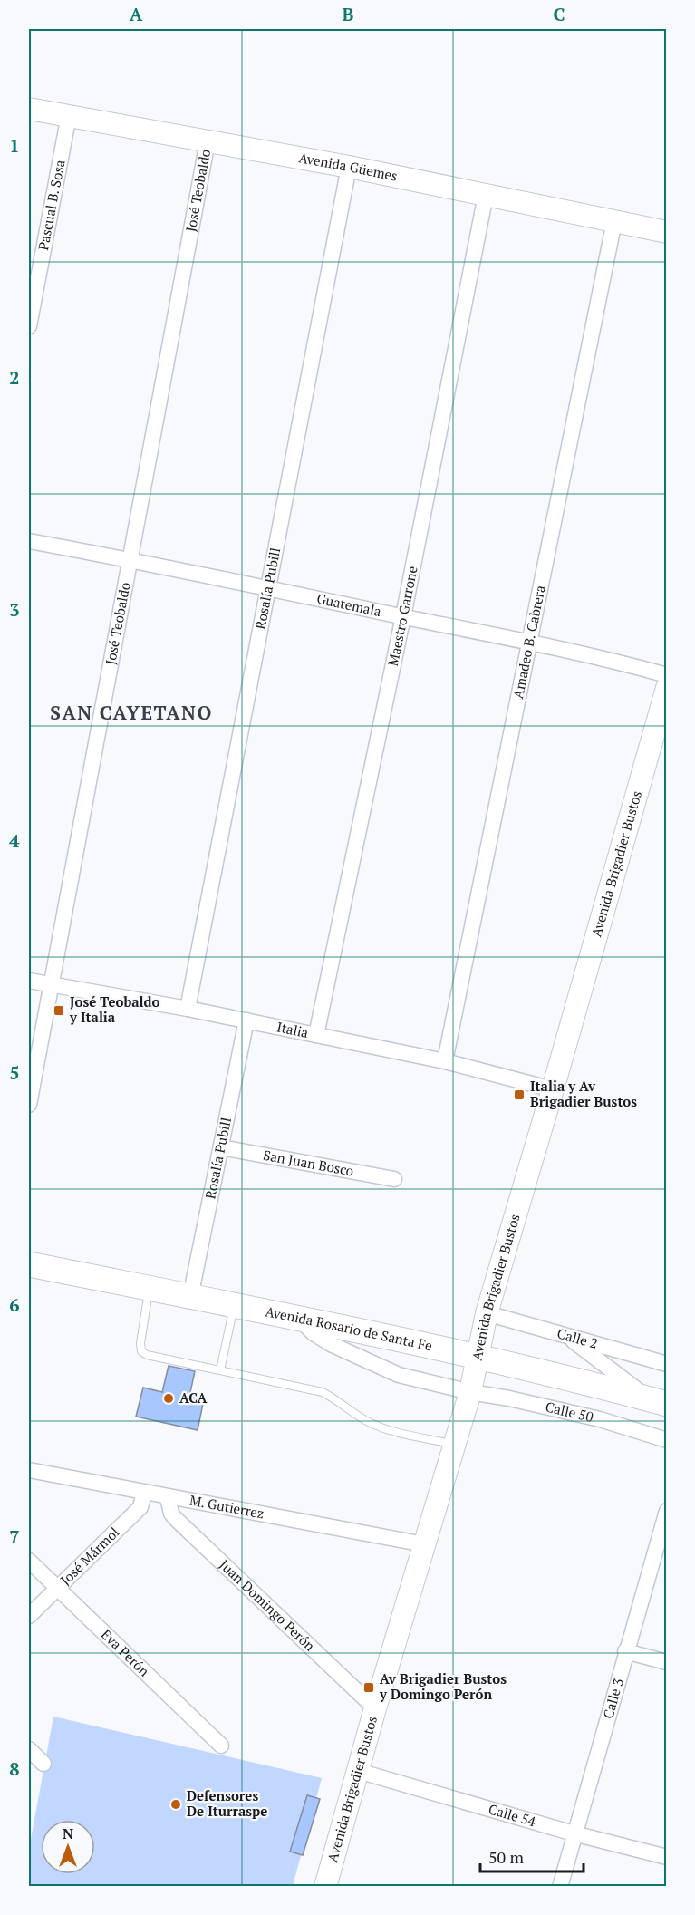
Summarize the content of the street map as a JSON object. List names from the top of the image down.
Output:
{
  "streets": {
    "main road": ["Avenida Rosario de Santa Fe"],
    "street": [
      "Avenida Güemes",
      "José Teobaldo",
      "Pascual B. Sosa",
      "Rosalía Pubill",
      "Guatemala",
      "Maestro Garrone",
      "Amadeo B. Cabrera",
      "Avenida Brigadier Bustos",
      "Italia",
      "San Juan Bosco",
      "Calle 2",
      "Calle 50",
      "M. Gutierrez",
      "José Mármol",
      "Juan Domingo Perón",
      "Eva Perón",
      "Calle 3",
      "Calle 54"
    ]
  },
  "crossings": [
    ["Avenida Güemes", "José Teobaldo"],
    ["Avenida Güemes", "Pascual B. Sosa"],
    ["Avenida Güemes", "Rosalía Pubill"],
    ["Avenida Güemes", "Maestro Garrone"],
    ["Avenida Güemes", "Amadeo B. Cabrera"],
    ["José Teobaldo", "Guatemala"],
    ["José Teobaldo", "Italia"],
    ["Rosalía Pubill", "Guatemala"],
    ["Rosalía Pubill", "Italia"],
    ["Rosalía Pubill", "San Juan Bosco"],
    ["Rosalía Pubill", "Avenida Rosario de Santa Fe"],
    ["Guatemala", "Maestro Garrone"],
    ["Guatemala", "Amadeo B. Cabrera"],
    ["Maestro Garrone", "Italia"],
    ["Amadeo B. Cabrera", "Italia"],
    ["Avenida Brigadier Bustos", "Italia"],
    ["Avenida Brigadier Bustos", "Avenida Rosario de Santa Fe"],
    ["Avenida Brigadier Bustos", "Calle 2"],
    ["Avenida Brigadier Bustos", "Calle 50"],
    ["Avenida Brigadier Bustos", "M. Gutierrez"],
    ["Avenida Brigadier Bustos", "Juan Domingo Perón"],
    ["Avenida Brigadier Bustos", "Calle 54"],
    ["Avenida Rosario de Santa Fe", "Calle 50"],
    ["M. Gutierrez", "José Mármol"],
    ["M. Gutierrez", "Juan Domingo Perón"],
    ["José Mármol", "Eva Perón"],
    ["Calle 3", "Calle 54"]
  ],
  "districts": ["SAN CAYETANO"],
  "places": {
    "transit": ["José Teobaldo y Italia", "Italia y Av Brigadier Bustos", "Av Brigadier Bustos y Domingo Perón"],
    "other": ["ACA", "Defensores De Iturraspe"]
  },
  "scale_bar": "50 m",
  "north": "top",
  "grid": {
    "columns": ["A", "B", "C"],
    "rows": [
      "1",
      "2",
      "3",
      "4",
      "5",
      "6",
      "7",
      "8"
    ]
  }
}
